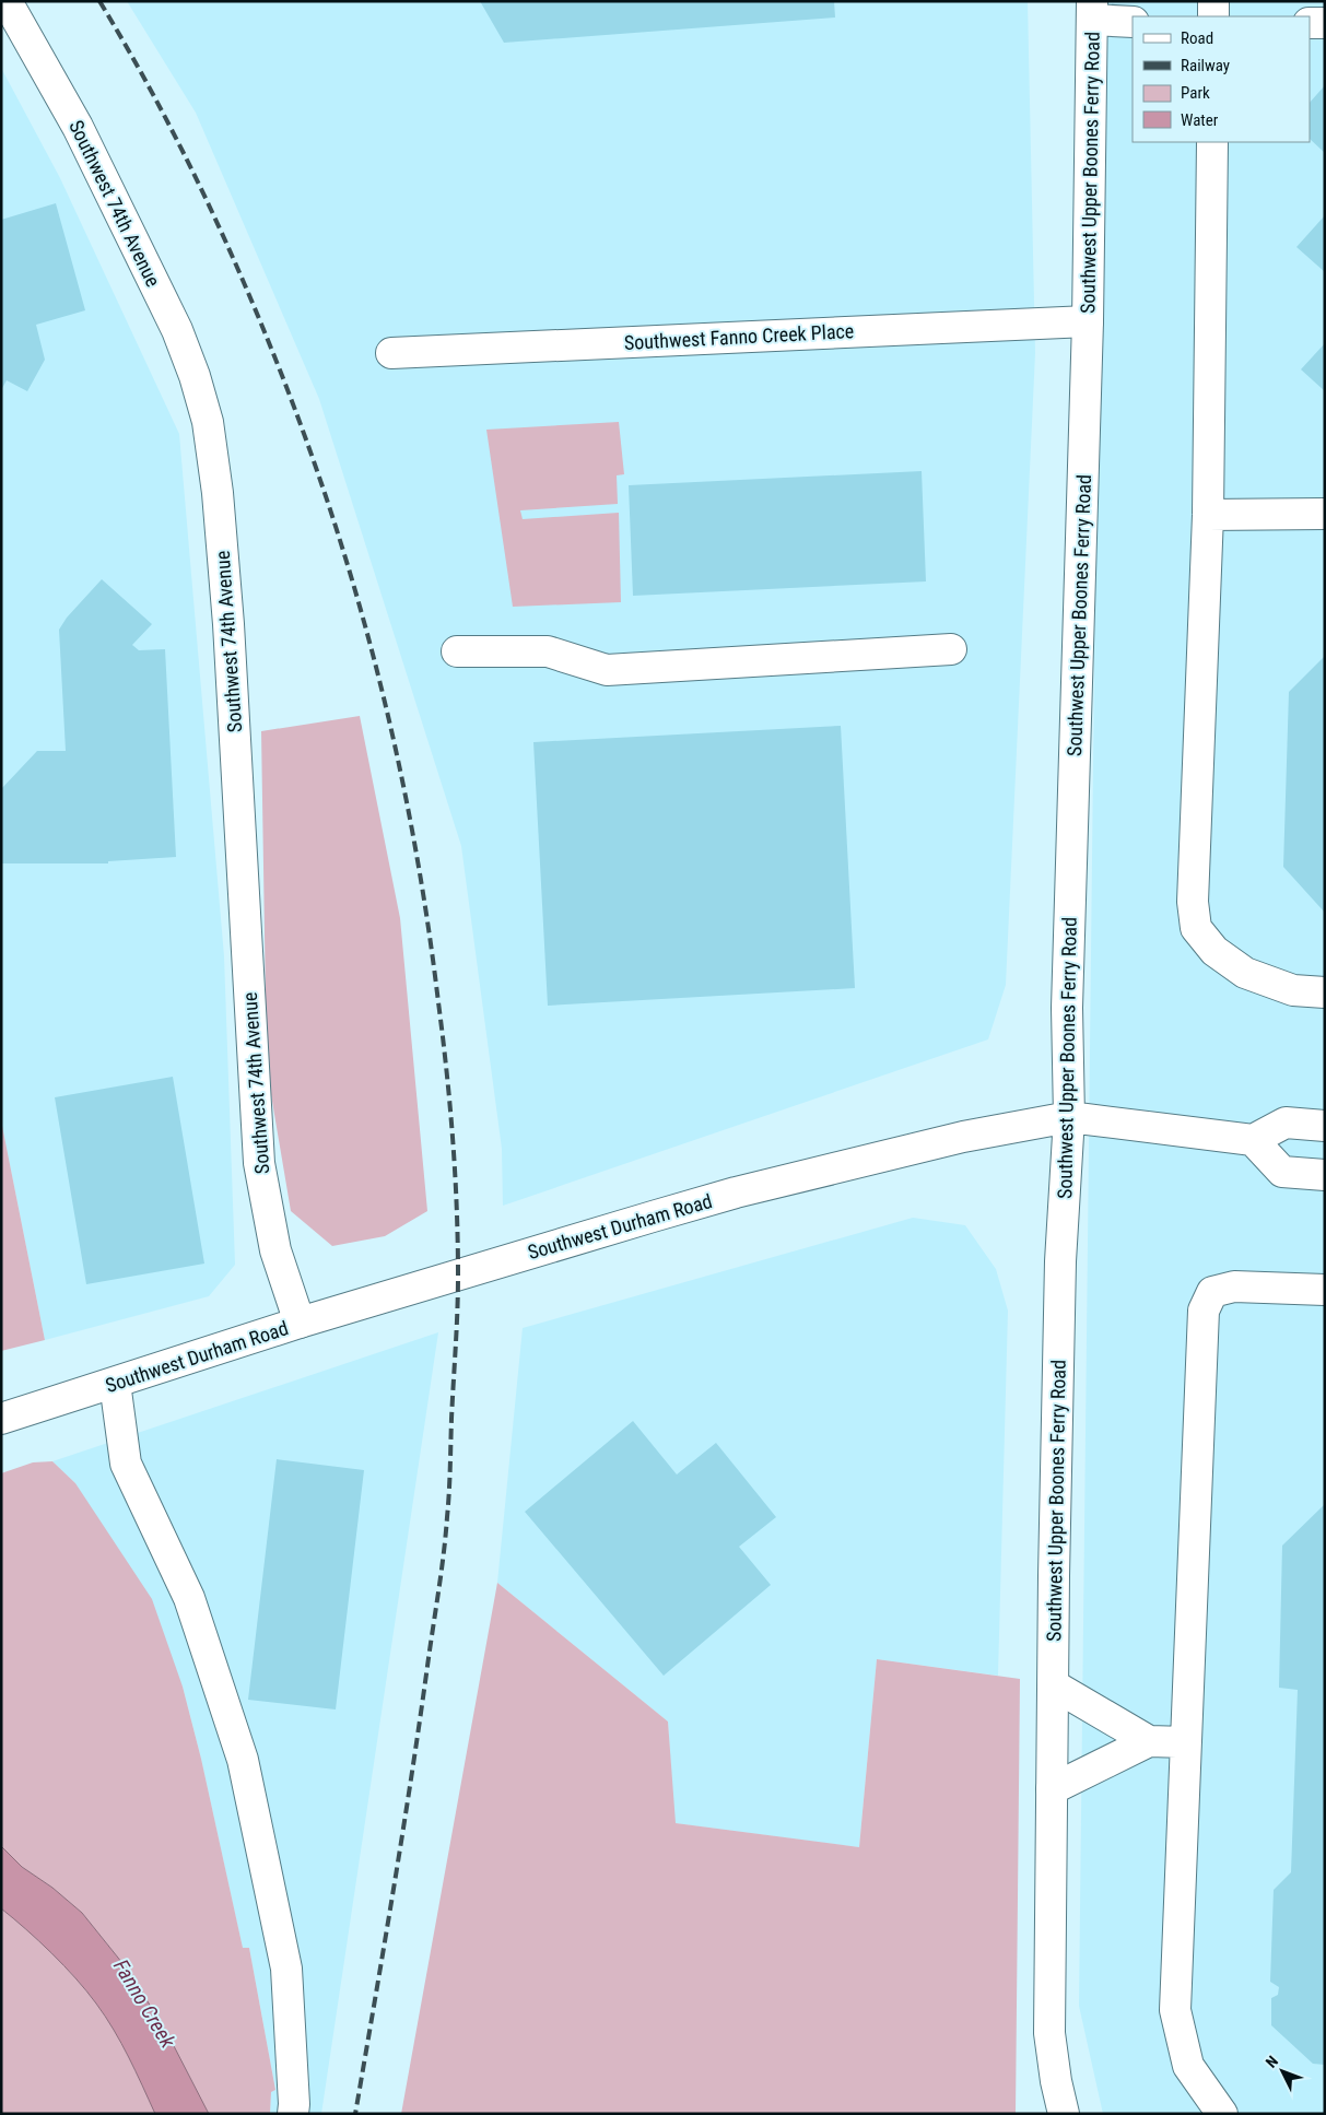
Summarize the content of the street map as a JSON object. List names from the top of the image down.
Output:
{
  "streets": {
    "main road": [
      "Southwest Upper Boones Ferry Road",
      "Southwest 74th Avenue",
      "Southwest Fanno Creek Place",
      "Southwest Durham Road"
    ]
  },
  "crossings": [
    ["Southwest Upper Boones Ferry Road", "Southwest Fanno Creek Place"],
    ["Southwest Upper Boones Ferry Road", "Southwest Durham Road"],
    ["Southwest 74th Avenue", "Southwest Durham Road"]
  ],
  "water": ["Fanno Creek"],
  "legend": [
    "Road",
    "Railway",
    "Park",
    "Water"
  ],
  "north": "top left"
}
